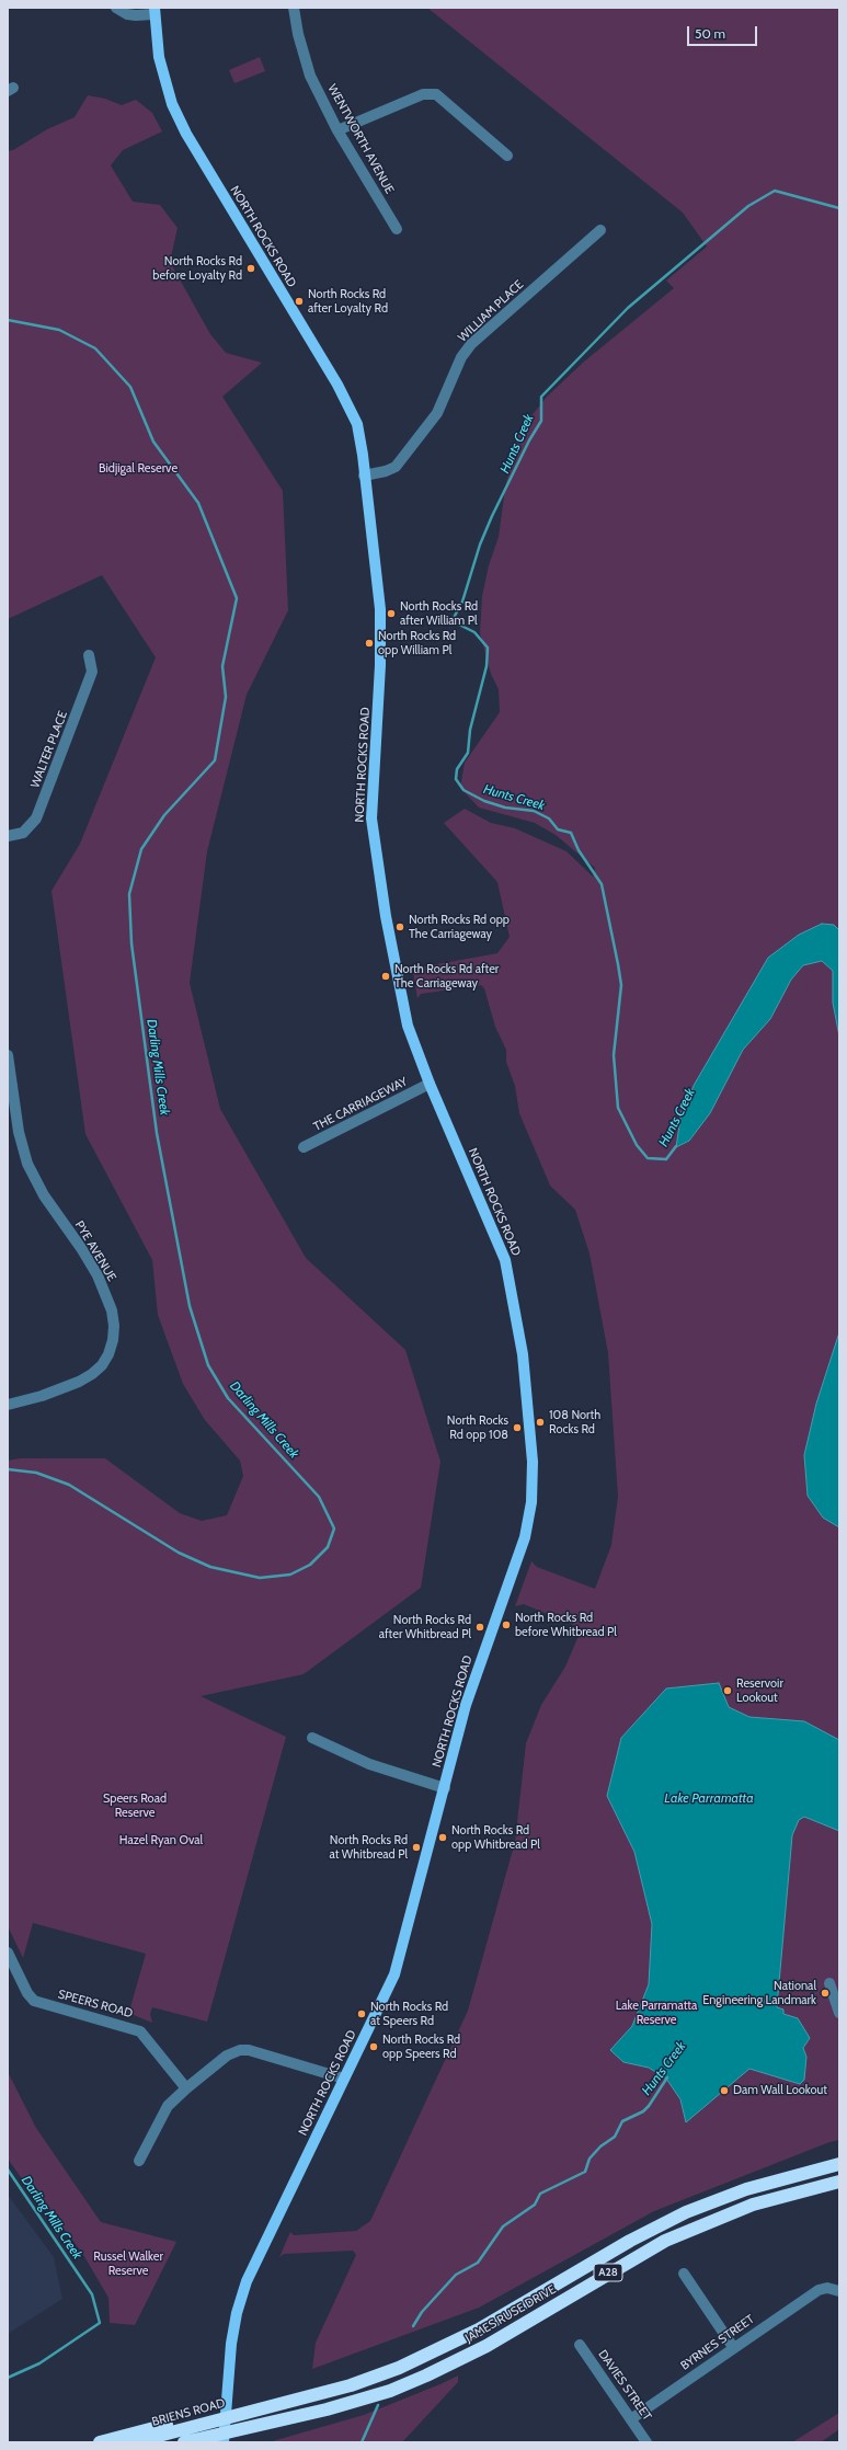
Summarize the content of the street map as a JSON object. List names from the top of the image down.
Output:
{
  "streets": {
    "highway": ["A28", "JAMES RUSE DRIVE", "BRIENS ROAD"],
    "main road": ["NORTH ROCKS ROAD"],
    "street": [
      "WENTWORTH AVENUE",
      "WILLIAM PLACE",
      "WALTER PLACE",
      "THE CARRIAGEWAY",
      "PYE AVENUE",
      "SPEERS ROAD",
      "BYRNES STREET",
      "DAVIES STREET"
    ]
  },
  "crossings": [
    ["NORTH ROCKS ROAD", "WILLIAM PLACE"],
    ["NORTH ROCKS ROAD", "THE CARRIAGEWAY"],
    ["JAMES RUSE DRIVE", "BRIENS ROAD"],
    ["BYRNES STREET", "DAVIES STREET"]
  ],
  "water": ["Hunts Creek", "Darling Mills Creek", "Lake Parramatta"],
  "parks": [
    "Bidjigal Reserve",
    "Speers Road Reserve",
    "Hazel Ryan Oval",
    "Lake Parramatta Reserve",
    "Russel Walker Reserve"
  ],
  "places": [
    "North Rocks Rd before Loyalty Rd",
    "North Rocks Rd after Loyalty Rd",
    "North Rocks Rd after William Pl",
    "North Rocks Rd opp William Pl",
    "North Rocks Rd opp The Carriageway",
    "North Rocks Rd after The Carriageway",
    "108 North Rocks Rd",
    "North Rocks Rd opp 108",
    "North Rocks Rd before Whitbread Pl",
    "North Rocks Rd after Whitbread Pl",
    "Reservoir Lookout",
    "North Rocks Rd opp Whitbread Pl",
    "North Rocks Rd at Whitbread Pl",
    "National Engineering Landmark",
    "North Rocks Rd at Speers Rd",
    "North Rocks Rd opp Speers Rd",
    "Dam Wall Lookout"
  ],
  "scale_bar": "50 m"
}
